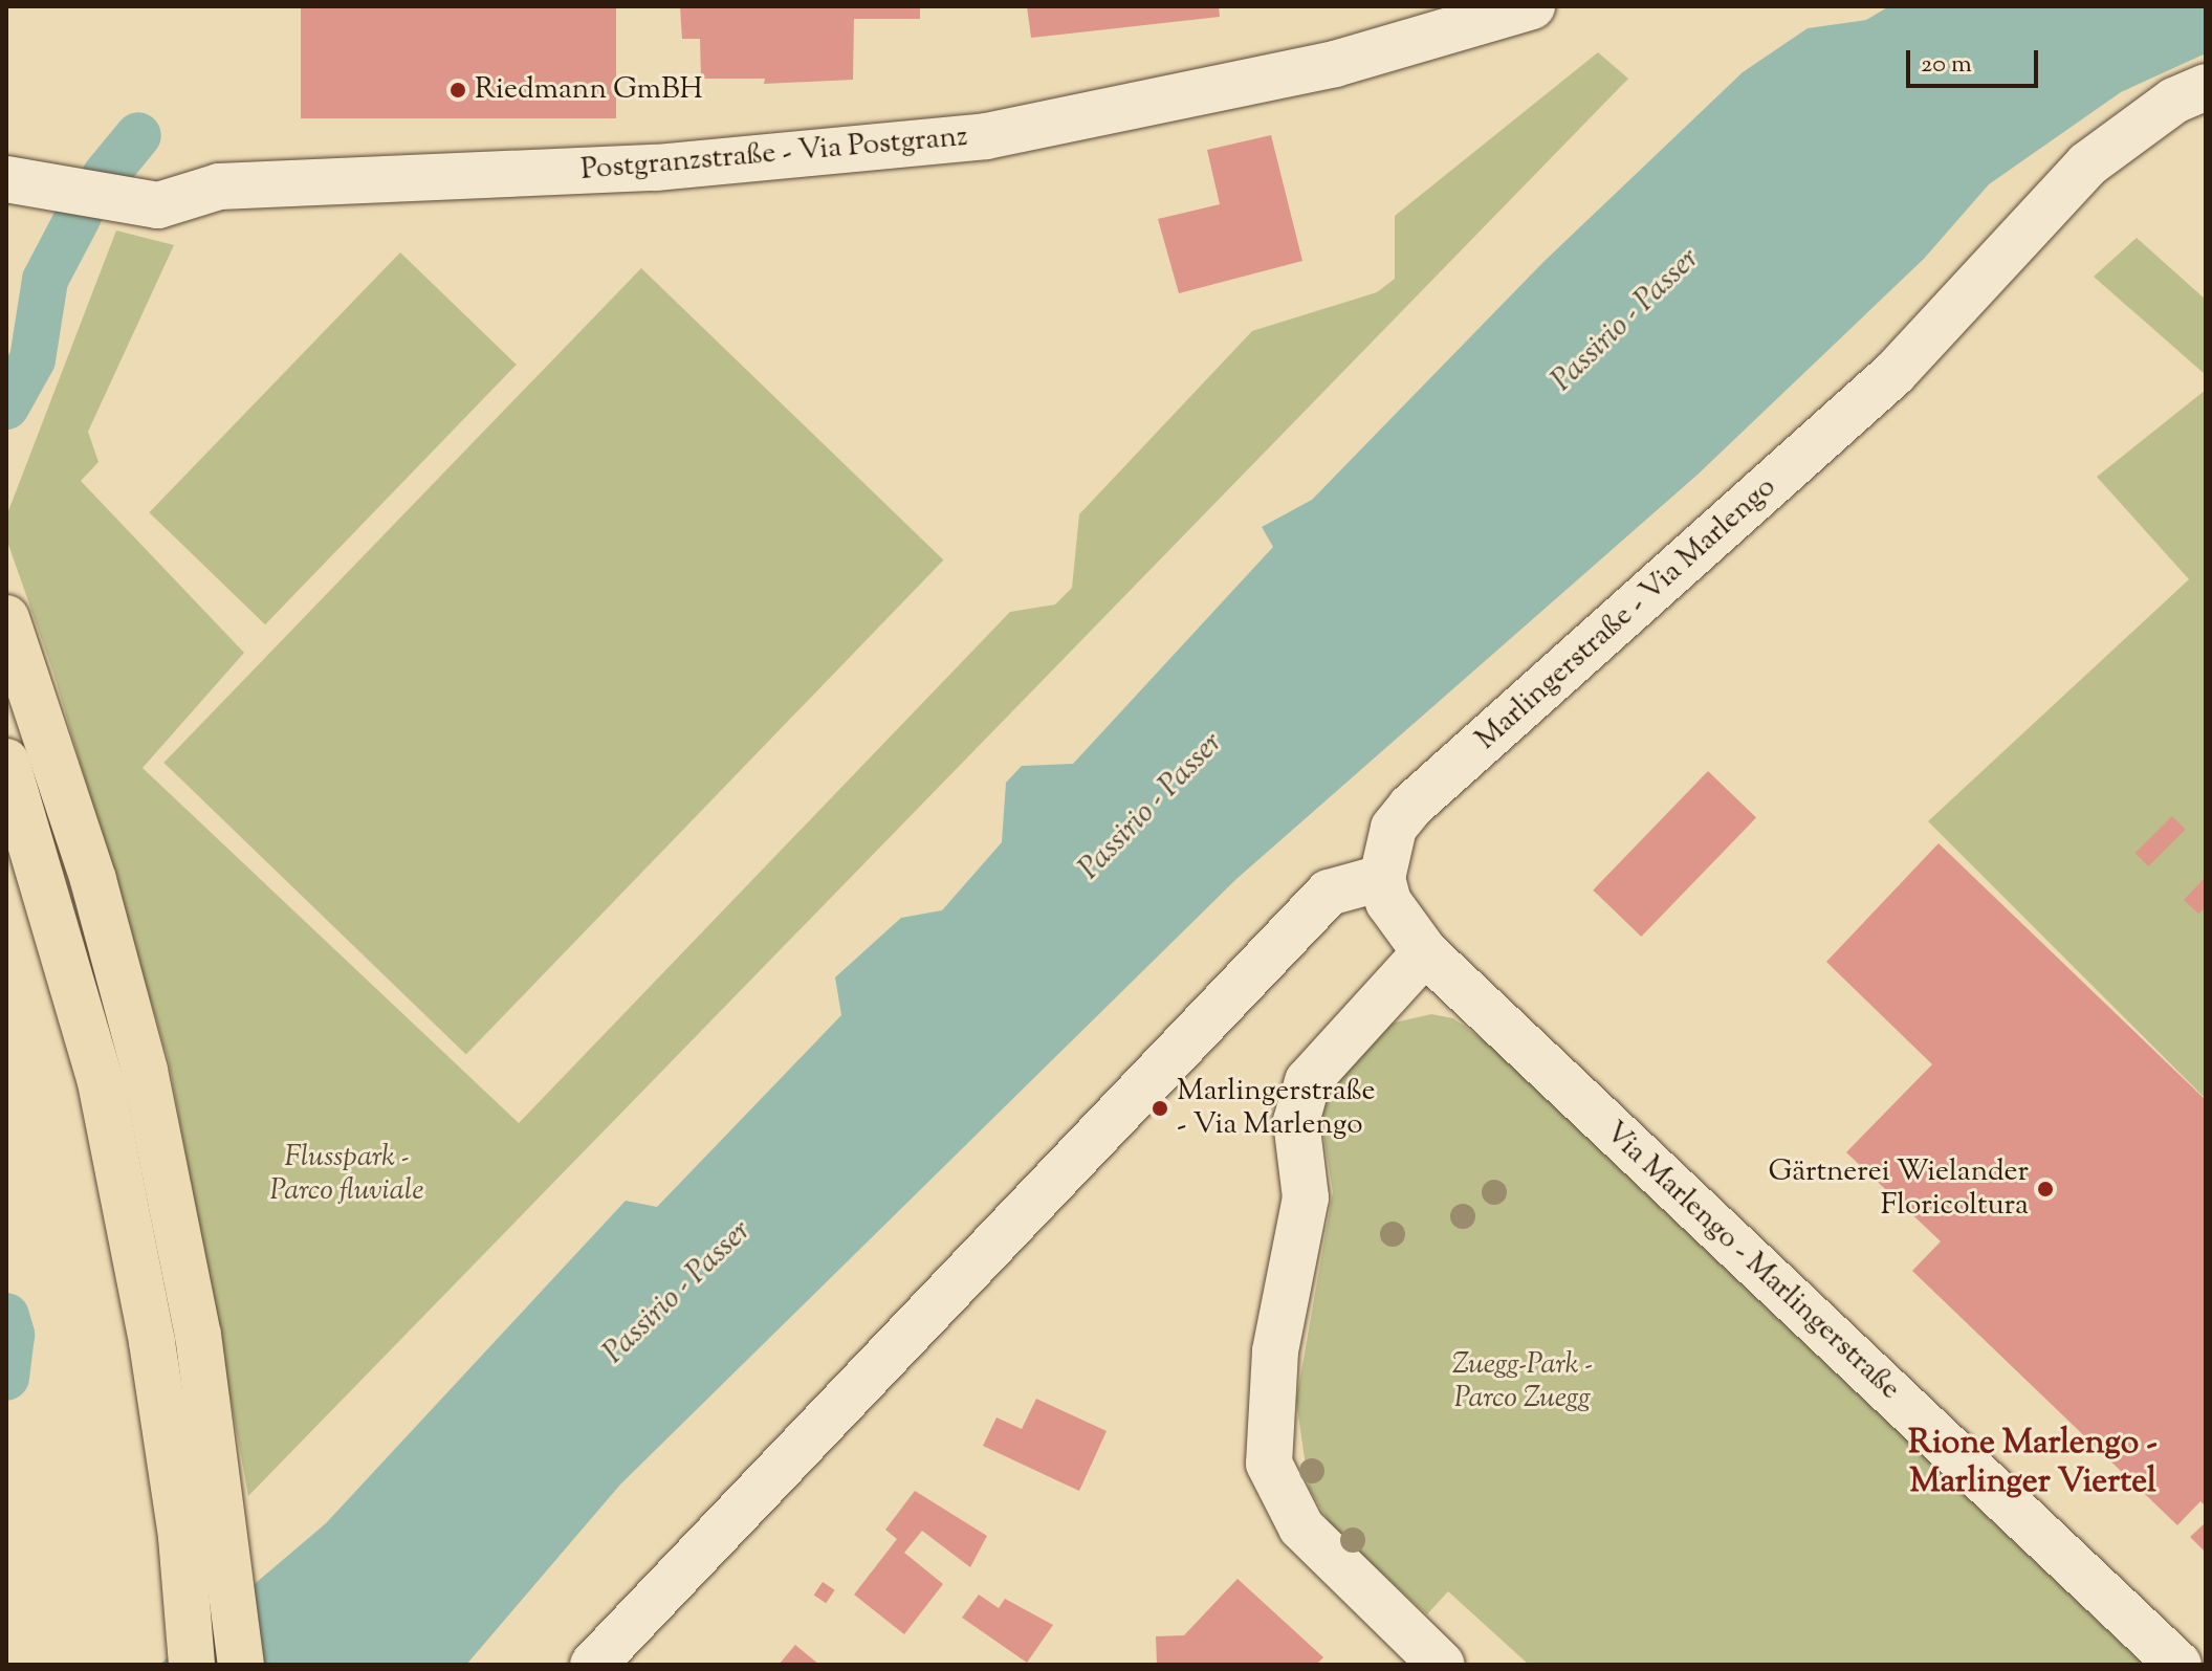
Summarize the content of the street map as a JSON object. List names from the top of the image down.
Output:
{
  "streets": {
    "street": ["Postgranzstraße - Via Postgranz", "Marlingerstraße - Via Marlengo", "Via Marlengo - Marlingerstraße"]
  },
  "crossings": [
    ["Marlingerstraße - Via Marlengo", "Via Marlengo - Marlingerstraße"]
  ],
  "districts": ["Rione Marlengo - Marlinger Viertel"],
  "water": ["Passirio - Passer"],
  "parks": ["Flusspark - Parco fluviale", "Zuegg-Park - Parco Zuegg"],
  "places": ["Riedmann GmBH", "Marlingerstraße - Via Marlengo", "Gärtnerei Wielander Floricoltura"],
  "scale_bar": "20 m"
}
